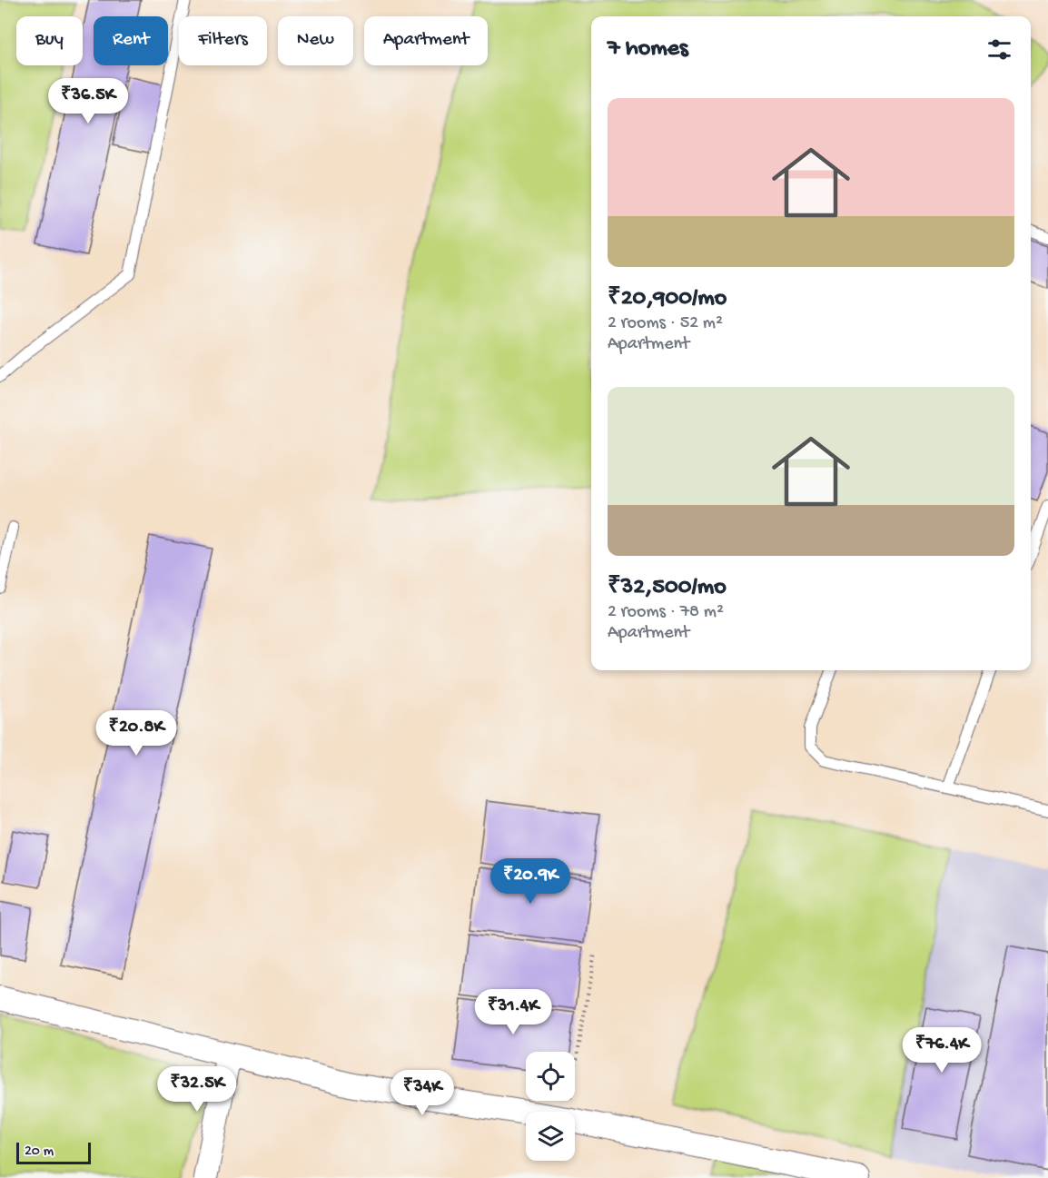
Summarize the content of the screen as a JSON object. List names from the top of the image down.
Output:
{
  "scale_bar": "20 m",
  "page": {
    "chip": [
      "Buy",
      "Rent",
      "Filters",
      "New",
      "Apartment"
    ],
    "heading": "7 homes",
    "price": [
      "₹36.5K",
      "₹20.8K",
      "₹20.9K",
      "₹31.4K",
      "₹76.4K",
      "₹32.5K",
      "₹34K"
    ],
    "list": [
      {
        "name": "₹20,900/mo",
        "note": "2 rooms · 52 m² · Apartment"
      },
      {
        "name": "₹32,500/mo",
        "note": "2 rooms · 78 m² · Apartment"
      }
    ],
    "scale": "20 m"
  }
}
